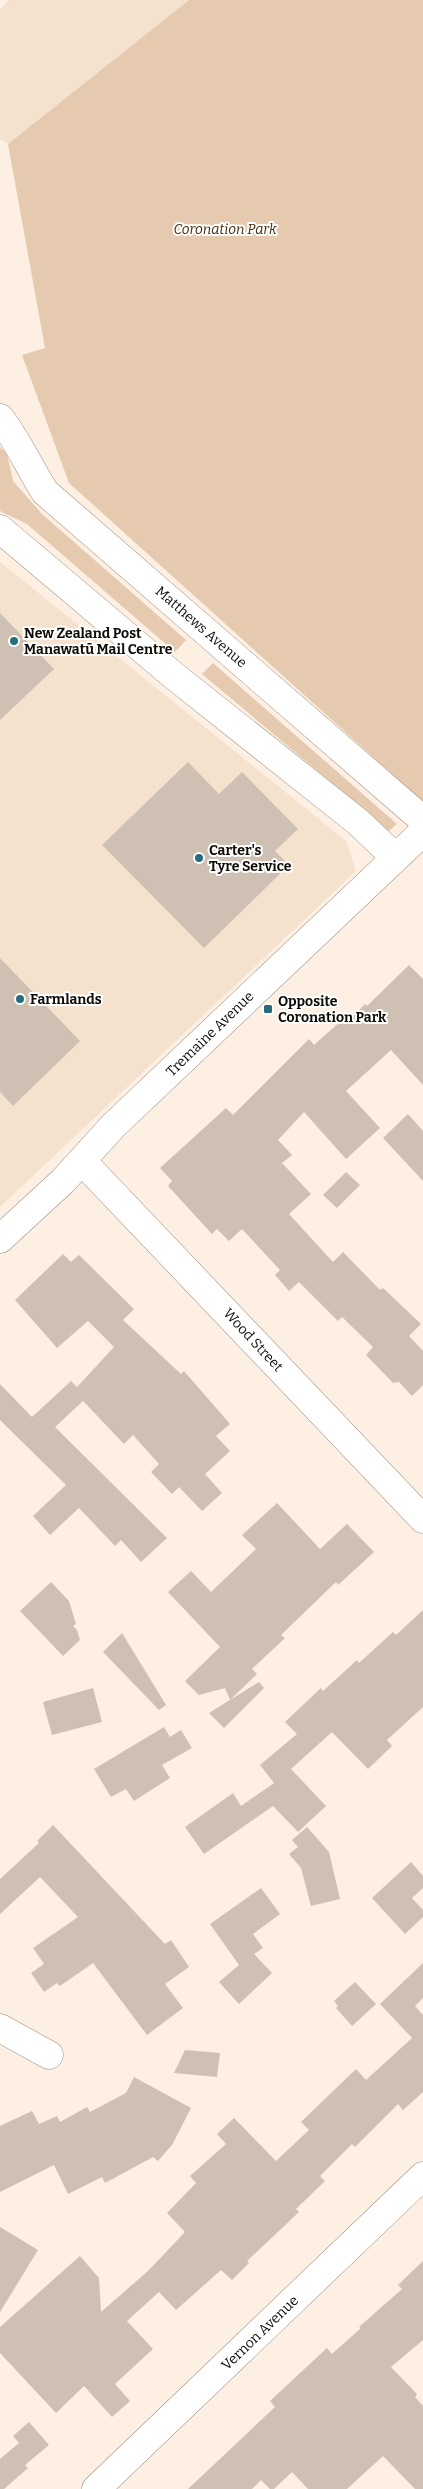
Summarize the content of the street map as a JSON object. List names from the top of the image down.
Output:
{
  "streets": {
    "street": [
      "Matthews Avenue",
      "Tremaine Avenue",
      "Wood Street",
      "Vernon Avenue"
    ]
  },
  "crossings": [
    ["Tremaine Avenue", "Wood Street"]
  ],
  "parks": ["Coronation Park"],
  "places": {
    "other": ["New Zealand Post Manawatū Mail Centre", "Carter's Tyre Service", "Farmlands"],
    "transit": ["Opposite Coronation Park"]
  }
}
